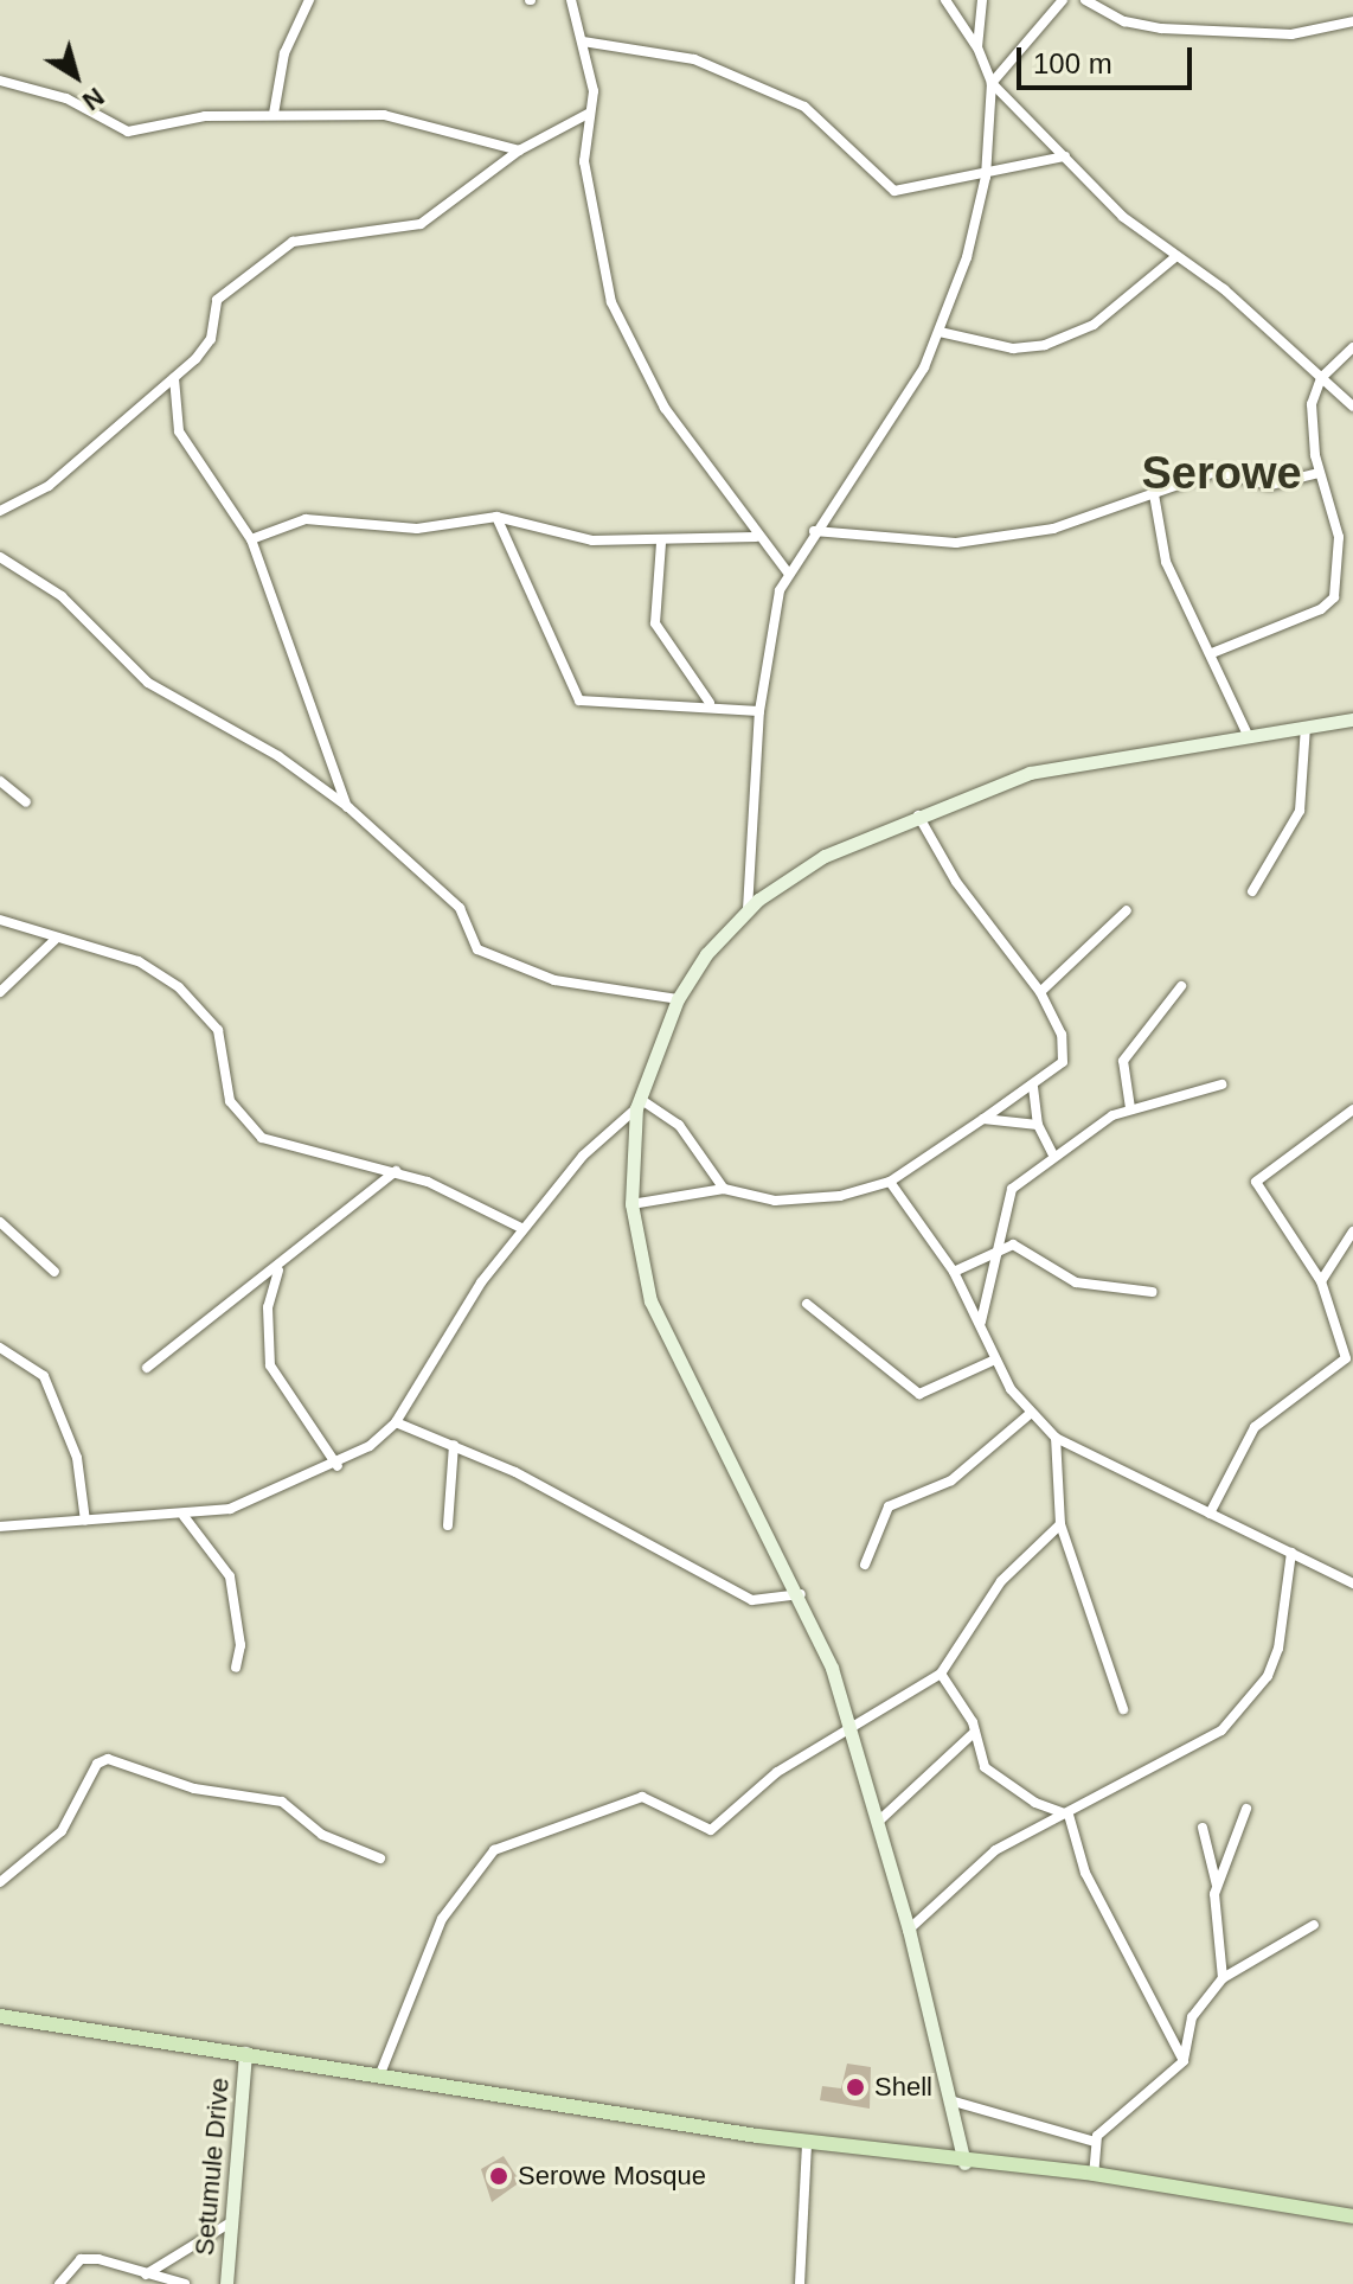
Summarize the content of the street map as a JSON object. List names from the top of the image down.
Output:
{
  "streets": {
    "street": ["Setumule Drive"]
  },
  "districts": ["Serowe"],
  "places": ["Shell", "Serowe Mosque"],
  "scale_bar": "100 m",
  "north": "bottom right"
}
